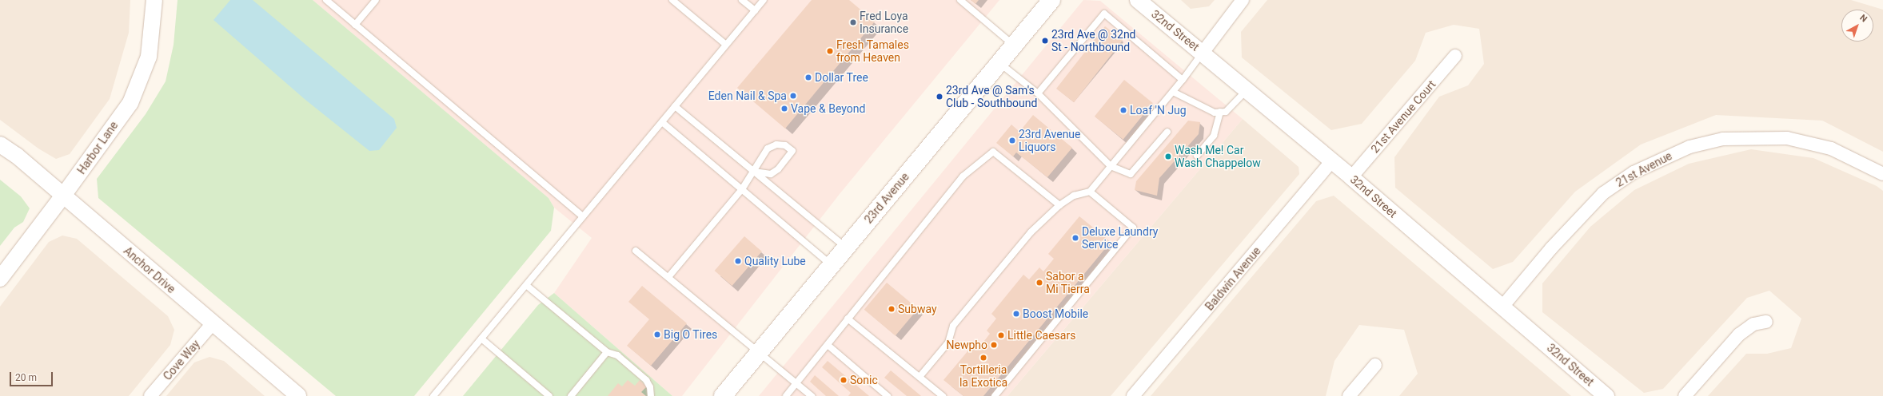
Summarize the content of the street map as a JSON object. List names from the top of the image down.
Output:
{
  "streets": {
    "main road": ["23rd Avenue"],
    "street": [
      "32nd Street",
      "21st Avenue Court",
      "Harbor Lane",
      "21st Avenue",
      "Anchor Drive",
      "Baldwin Avenue",
      "Cove Way"
    ]
  },
  "crossings": [
    ["32nd Street", "21st Avenue Court"],
    ["32nd Street", "21st Avenue"],
    ["32nd Street", "Baldwin Avenue"],
    ["Harbor Lane", "Anchor Drive"],
    ["Anchor Drive", "Cove Way"]
  ],
  "places": [
    "Fred Loya Insurance",
    "23rd Ave @ 32nd St - Northbound",
    "Fresh Tamales from Heaven",
    "Dollar Tree",
    "Eden Nail & Spa",
    "23rd Ave @ Sam's Club - Southbound",
    "Vape & Beyond",
    "Loaf 'N Jug",
    "23rd Avenue Liquors",
    "Wash Me! Car Wash Chappelow",
    "Deluxe Laundry Service",
    "Quality Lube",
    "Sabor a Mi Tierra",
    "Subway",
    "Boost Mobile",
    "Big O Tires",
    "Little Caesars",
    "Newpho",
    "Tortilleria la Exotica",
    "Sonic"
  ],
  "scale_bar": "20 m",
  "north": "top right"
}
